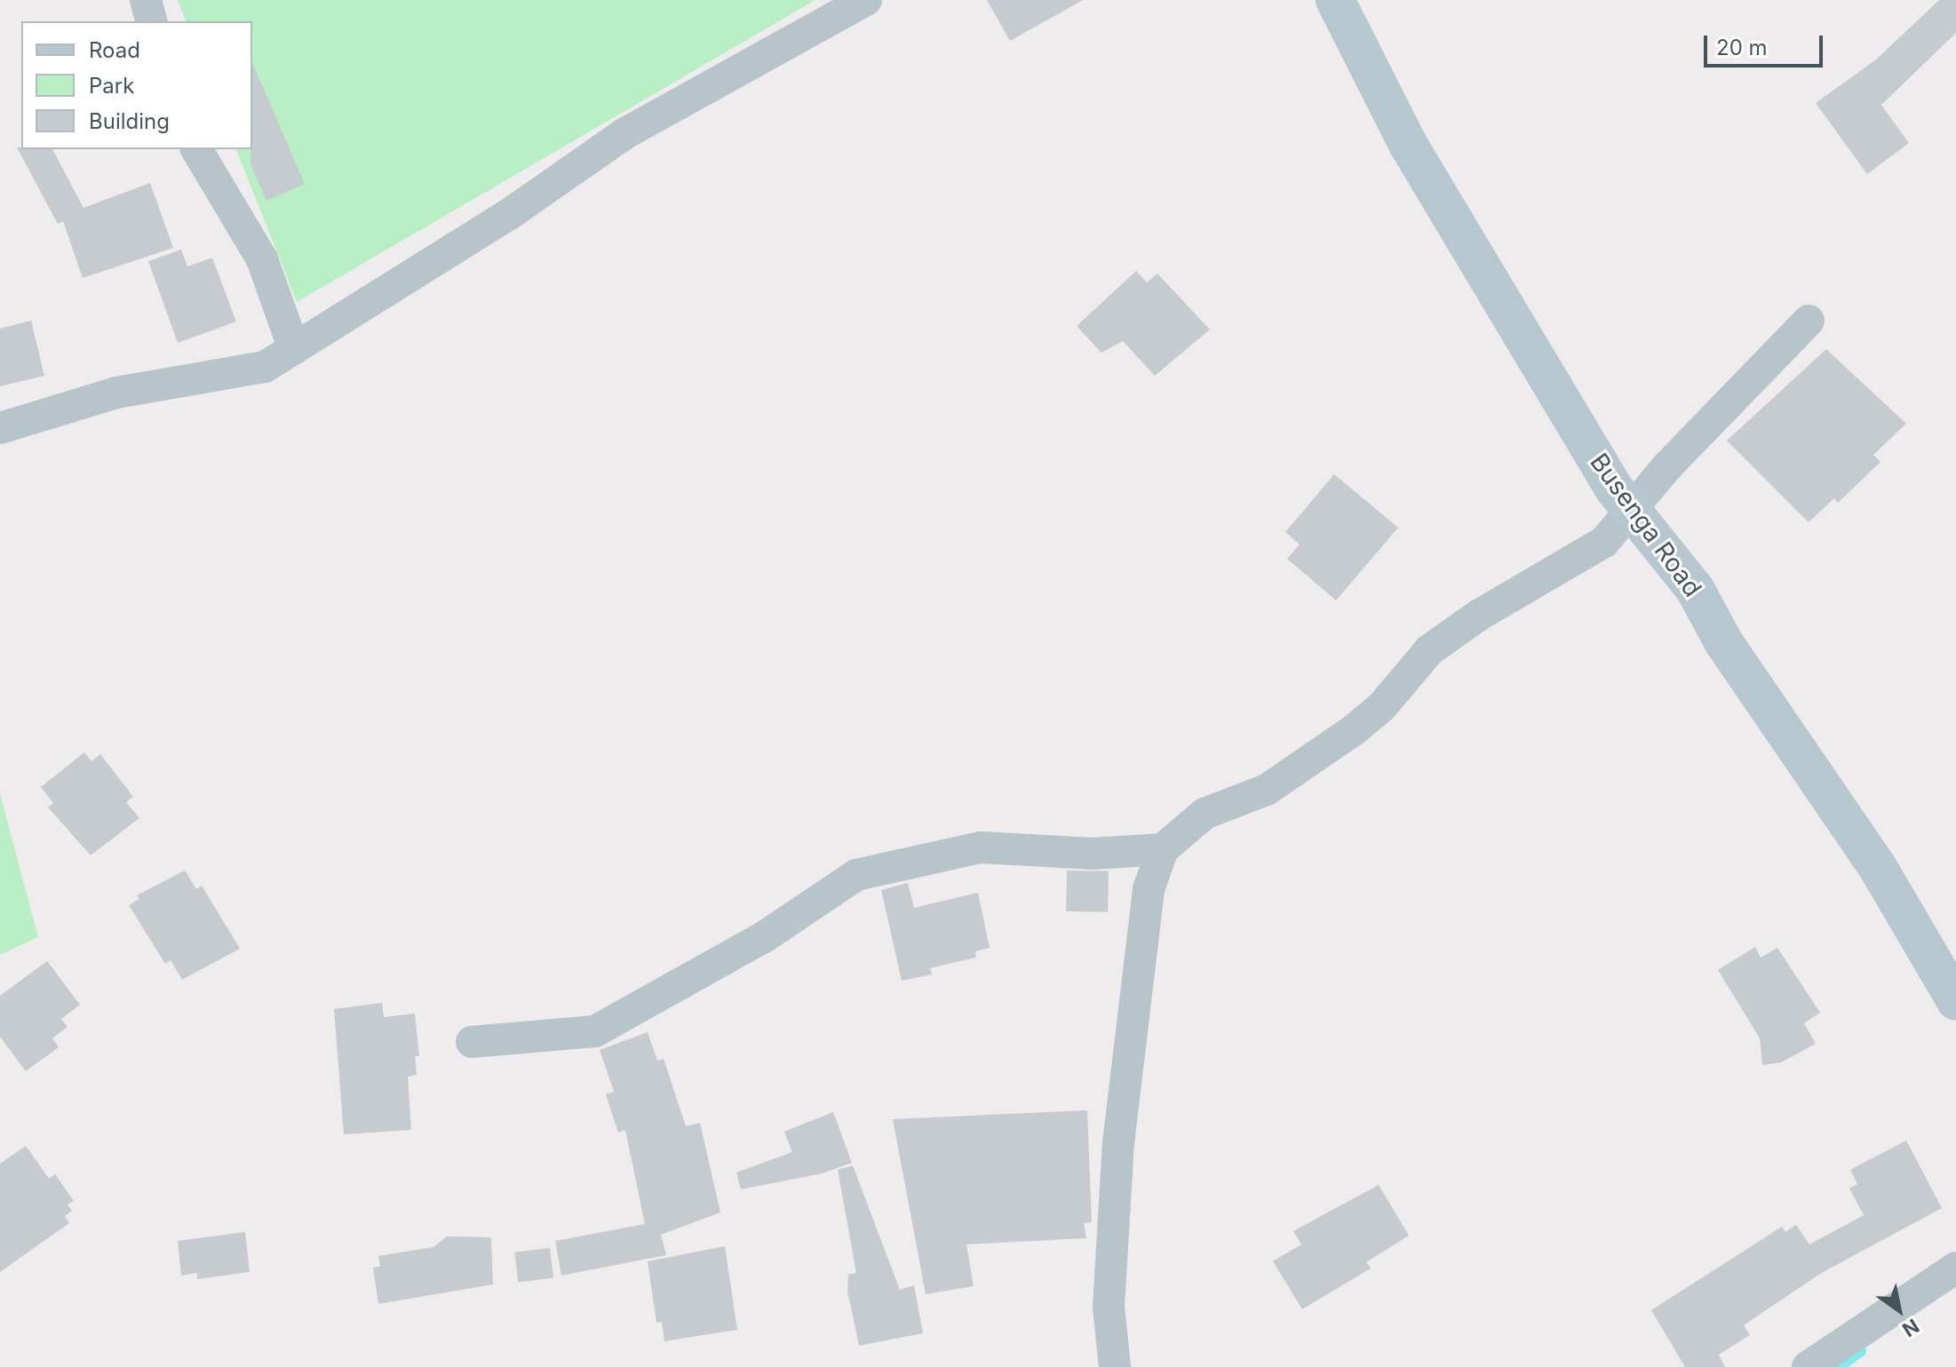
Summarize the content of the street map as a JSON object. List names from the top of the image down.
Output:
{
  "streets": {
    "street": ["Busenga Road"]
  },
  "legend": ["Road", "Park", "Building"],
  "scale_bar": "20 m",
  "north": "bottom right"
}
